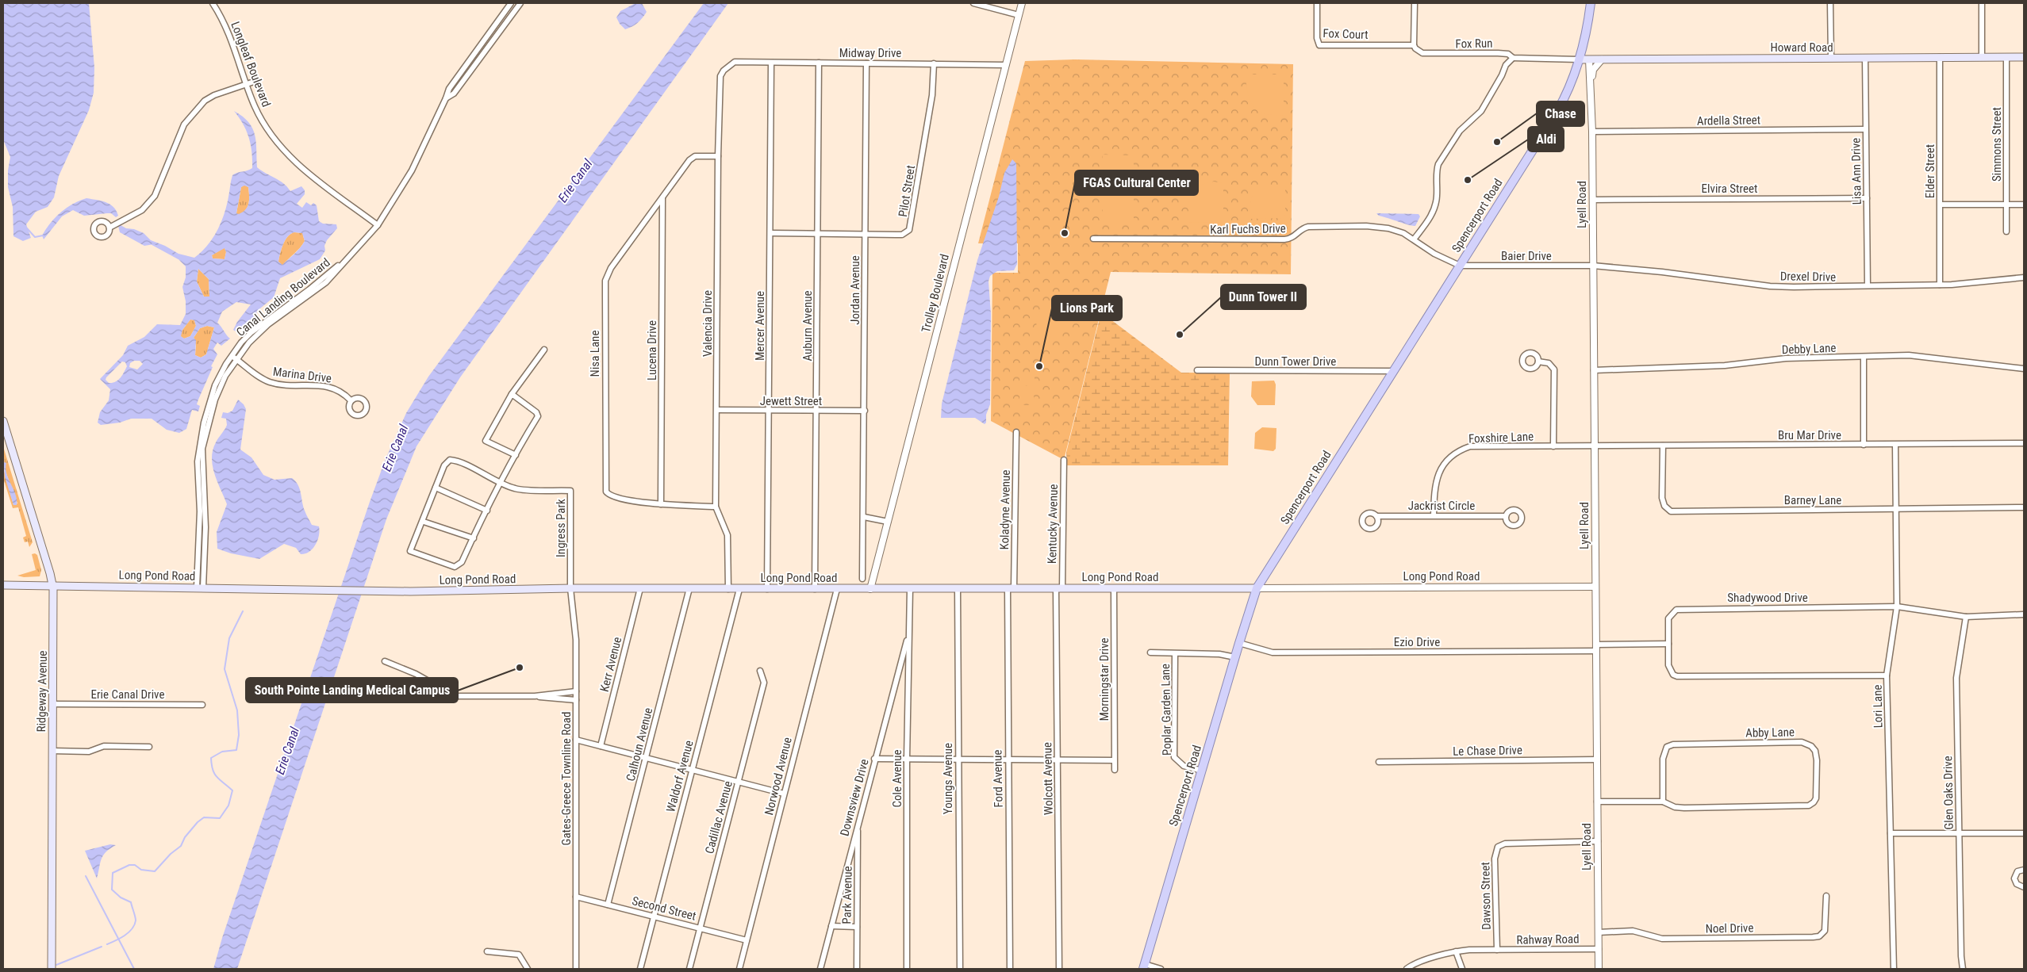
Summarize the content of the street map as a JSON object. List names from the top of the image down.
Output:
{
  "streets": {
    "main road": [
      "Howard Road",
      "Spencerport Road",
      "Long Pond Road",
      "Ridgeway Avenue"
    ],
    "street": [
      "Fox Court",
      "Fox Run",
      "Midway Drive",
      "Longleaf Boulevard",
      "Ardella Street",
      "Simmons Street",
      "Lisa Ann Drive",
      "Elder Street",
      "Elvira Street",
      "Pilot Street",
      "Lyell Road",
      "Karl Fuchs Drive",
      "Baier Drive",
      "Drexel Drive",
      "Jordan Avenue",
      "Trolley Boulevard",
      "Canal Landing Boulevard",
      "Valencia Drive",
      "Mercer Avenue",
      "Auburn Avenue",
      "Debby Lane",
      "Lucena Drive",
      "Nisa Lane",
      "Dunn Tower Drive",
      "Marina Drive",
      "Jewett Street",
      "Bru Mar Drive",
      "Foxshire Lane",
      "Barney Lane",
      "Jackrist Circle",
      "Koladyne Avenue",
      "Kentucky Avenue",
      "Ingress Park",
      "Shadywood Drive",
      "Ezio Drive",
      "Kerr Avenue",
      "Morningstar Drive",
      "Erie Canal Drive",
      "Lori Lane",
      "Poplar Garden Lane",
      "Abby Lane",
      "Calhoun Avenue",
      "Le Chase Drive",
      "Waldorf Avenue",
      "Norwood Avenue",
      "Gates-Greece Townline Road",
      "Cole Avenue",
      "Youngs Avenue",
      "Ford Avenue",
      "Wolcott Avenue",
      "Glen Oaks Drive",
      "Downsview Drive",
      "Cadillac Avenue",
      "Park Avenue",
      "Dawson Street",
      "Second Street",
      "Noel Drive",
      "Rahway Road"
    ]
  },
  "crossings": [
    ["Fox Court", "Fox Run"],
    ["Fox Run", "Howard Road"],
    ["Fox Run", "Spencerport Road"],
    ["Howard Road", "Simmons Street"],
    ["Howard Road", "Lisa Ann Drive"],
    ["Howard Road", "Elder Street"],
    ["Howard Road", "Lyell Road"],
    ["Howard Road", "Spencerport Road"],
    ["Midway Drive", "Pilot Street"],
    ["Midway Drive", "Jordan Avenue"],
    ["Midway Drive", "Trolley Boulevard"],
    ["Midway Drive", "Valencia Drive"],
    ["Midway Drive", "Mercer Avenue"],
    ["Midway Drive", "Auburn Avenue"],
    ["Longleaf Boulevard", "Canal Landing Boulevard"],
    ["Ardella Street", "Lisa Ann Drive"],
    ["Ardella Street", "Lyell Road"],
    ["Lisa Ann Drive", "Elvira Street"],
    ["Lisa Ann Drive", "Drexel Drive"],
    ["Elder Street", "Drexel Drive"],
    ["Elvira Street", "Lyell Road"],
    ["Pilot Street", "Jordan Avenue"],
    ["Pilot Street", "Mercer Avenue"],
    ["Pilot Street", "Auburn Avenue"],
    ["Lyell Road", "Baier Drive"],
    ["Lyell Road", "Drexel Drive"],
    ["Lyell Road", "Debby Lane"],
    ["Lyell Road", "Bru Mar Drive"],
    ["Lyell Road", "Foxshire Lane"],
    ["Lyell Road", "Long Pond Road"],
    ["Lyell Road", "Ezio Drive"],
    ["Lyell Road", "Abby Lane"],
    ["Lyell Road", "Le Chase Drive"],
    ["Lyell Road", "Dawson Street"],
    ["Lyell Road", "Noel Drive"],
    ["Lyell Road", "Rahway Road"],
    ["Spencerport Road", "Karl Fuchs Drive"],
    ["Spencerport Road", "Baier Drive"],
    ["Spencerport Road", "Dunn Tower Drive"],
    ["Spencerport Road", "Long Pond Road"],
    ["Spencerport Road", "Ezio Drive"],
    ["Spencerport Road", "Poplar Garden Lane"],
    ["Karl Fuchs Drive", "Baier Drive"],
    ["Baier Drive", "Drexel Drive"],
    ["Jordan Avenue", "Jewett Street"],
    ["Trolley Boulevard", "Long Pond Road"],
    ["Canal Landing Boulevard", "Marina Drive"],
    ["Canal Landing Boulevard", "Long Pond Road"],
    ["Valencia Drive", "Nisa Lane"],
    ["Valencia Drive", "Jewett Street"],
    ["Valencia Drive", "Long Pond Road"],
    ["Mercer Avenue", "Jewett Street"],
    ["Mercer Avenue", "Long Pond Road"],
    ["Auburn Avenue", "Jewett Street"],
    ["Auburn Avenue", "Long Pond Road"],
    ["Lucena Drive", "Nisa Lane"],
    ["Bru Mar Drive", "Foxshire Lane"],
    ["Bru Mar Drive", "Barney Lane"],
    ["Bru Mar Drive", "Lori Lane"],
    ["Foxshire Lane", "Jackrist Circle"],
    ["Barney Lane", "Lori Lane"],
    ["Koladyne Avenue", "Long Pond Road"],
    ["Koladyne Avenue", "Ford Avenue"],
    ["Kentucky Avenue", "Long Pond Road"],
    ["Kentucky Avenue", "Wolcott Avenue"],
    ["Ingress Park", "Long Pond Road"],
    ["Ingress Park", "Gates-Greece Townline Road"],
    ["Long Pond Road", "Kerr Avenue"],
    ["Long Pond Road", "Morningstar Drive"],
    ["Long Pond Road", "Ridgeway Avenue"],
    ["Long Pond Road", "Calhoun Avenue"],
    ["Long Pond Road", "Waldorf Avenue"],
    ["Long Pond Road", "Norwood Avenue"],
    ["Long Pond Road", "Gates-Greece Townline Road"],
    ["Long Pond Road", "Cole Avenue"],
    ["Long Pond Road", "Youngs Avenue"],
    ["Long Pond Road", "Ford Avenue"],
    ["Long Pond Road", "Wolcott Avenue"],
    ["Shadywood Drive", "Lori Lane"],
    ["Shadywood Drive", "Glen Oaks Drive"],
    ["Ridgeway Avenue", "Erie Canal Drive"],
    ["Calhoun Avenue", "Second Street"],
    ["Waldorf Avenue", "Second Street"],
    ["Norwood Avenue", "Second Street"],
    ["Gates-Greece Townline Road", "Second Street"],
    ["Cole Avenue", "Downsview Drive"],
    ["Downsview Drive", "Park Avenue"],
    ["Cadillac Avenue", "Second Street"],
    ["Dawson Street", "Rahway Road"]
  ],
  "water": ["Erie Canal"],
  "places": [
    "Chase",
    "Aldi",
    "FGAS Cultural Center",
    "Dunn Tower II",
    "Lions Park",
    "South Pointe Landing Medical Campus"
  ]
}
